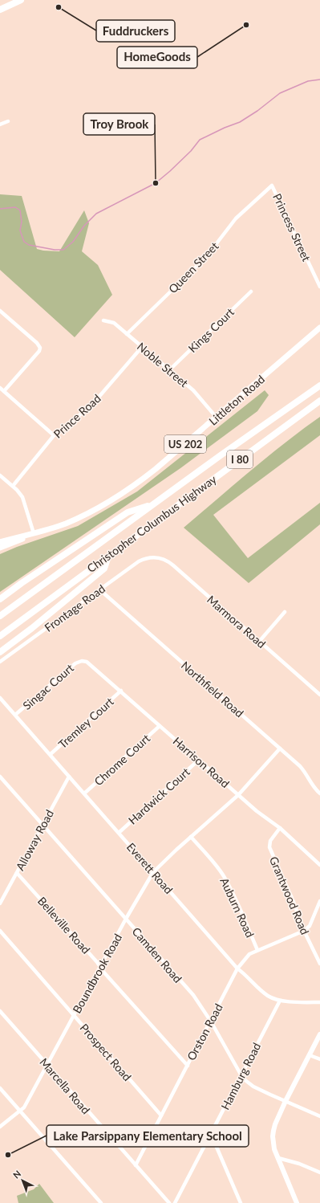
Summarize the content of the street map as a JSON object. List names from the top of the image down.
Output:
{
  "streets": {
    "highway": ["I 80", "Christopher Columbus Highway"],
    "main road": ["Littleton Road", "US 202"],
    "street": [
      "Princess Street",
      "Queen Street",
      "Kings Court",
      "Noble Street",
      "Prince Road",
      "Frontage Road",
      "Marmora Road",
      "Singac Court",
      "Northfield Road",
      "Tremley Court",
      "Chrome Court",
      "Harrison Road",
      "Hardwick Court",
      "Alloway Road",
      "Everett Road",
      "Grantwood Road",
      "Auburn Road",
      "Belleville Road",
      "Camden Road",
      "Boundbrook Road",
      "Orston Road",
      "Prospect Road",
      "Hamburg Road",
      "Marcella Road"
    ]
  },
  "crossings": [
    ["Princess Street", "Queen Street"],
    ["Queen Street", "Noble Street"],
    ["Kings Court", "Noble Street"],
    ["Noble Street", "Littleton Road"],
    ["Noble Street", "Prince Road"],
    ["Frontage Road", "Marmora Road"],
    ["Frontage Road", "Northfield Road"],
    ["Singac Court", "Harrison Road"],
    ["Singac Court", "Everett Road"],
    ["Northfield Road", "Boundbrook Road"],
    ["Tremley Court", "Harrison Road"],
    ["Tremley Court", "Everett Road"],
    ["Chrome Court", "Harrison Road"],
    ["Chrome Court", "Everett Road"],
    ["Harrison Road", "Hardwick Court"],
    ["Harrison Road", "Grantwood Road"],
    ["Harrison Road", "Boundbrook Road"],
    ["Hardwick Court", "Everett Road"],
    ["Alloway Road", "Everett Road"],
    ["Alloway Road", "Belleville Road"],
    ["Alloway Road", "Camden Road"],
    ["Everett Road", "Boundbrook Road"],
    ["Everett Road", "Orston Road"],
    ["Everett Road", "Hamburg Road"],
    ["Grantwood Road", "Orston Road"],
    ["Auburn Road", "Boundbrook Road"],
    ["Auburn Road", "Orston Road"],
    ["Belleville Road", "Boundbrook Road"],
    ["Belleville Road", "Orston Road"],
    ["Camden Road", "Boundbrook Road"],
    ["Camden Road", "Orston Road"],
    ["Camden Road", "Hamburg Road"],
    ["Boundbrook Road", "Prospect Road"],
    ["Boundbrook Road", "Marcella Road"],
    ["Orston Road", "Prospect Road"],
    ["Orston Road", "Marcella Road"]
  ],
  "places": [
    "Fuddruckers",
    "HomeGoods",
    "Troy Brook",
    "Lake Parsippany Elementary School"
  ],
  "north": "top left"
}
